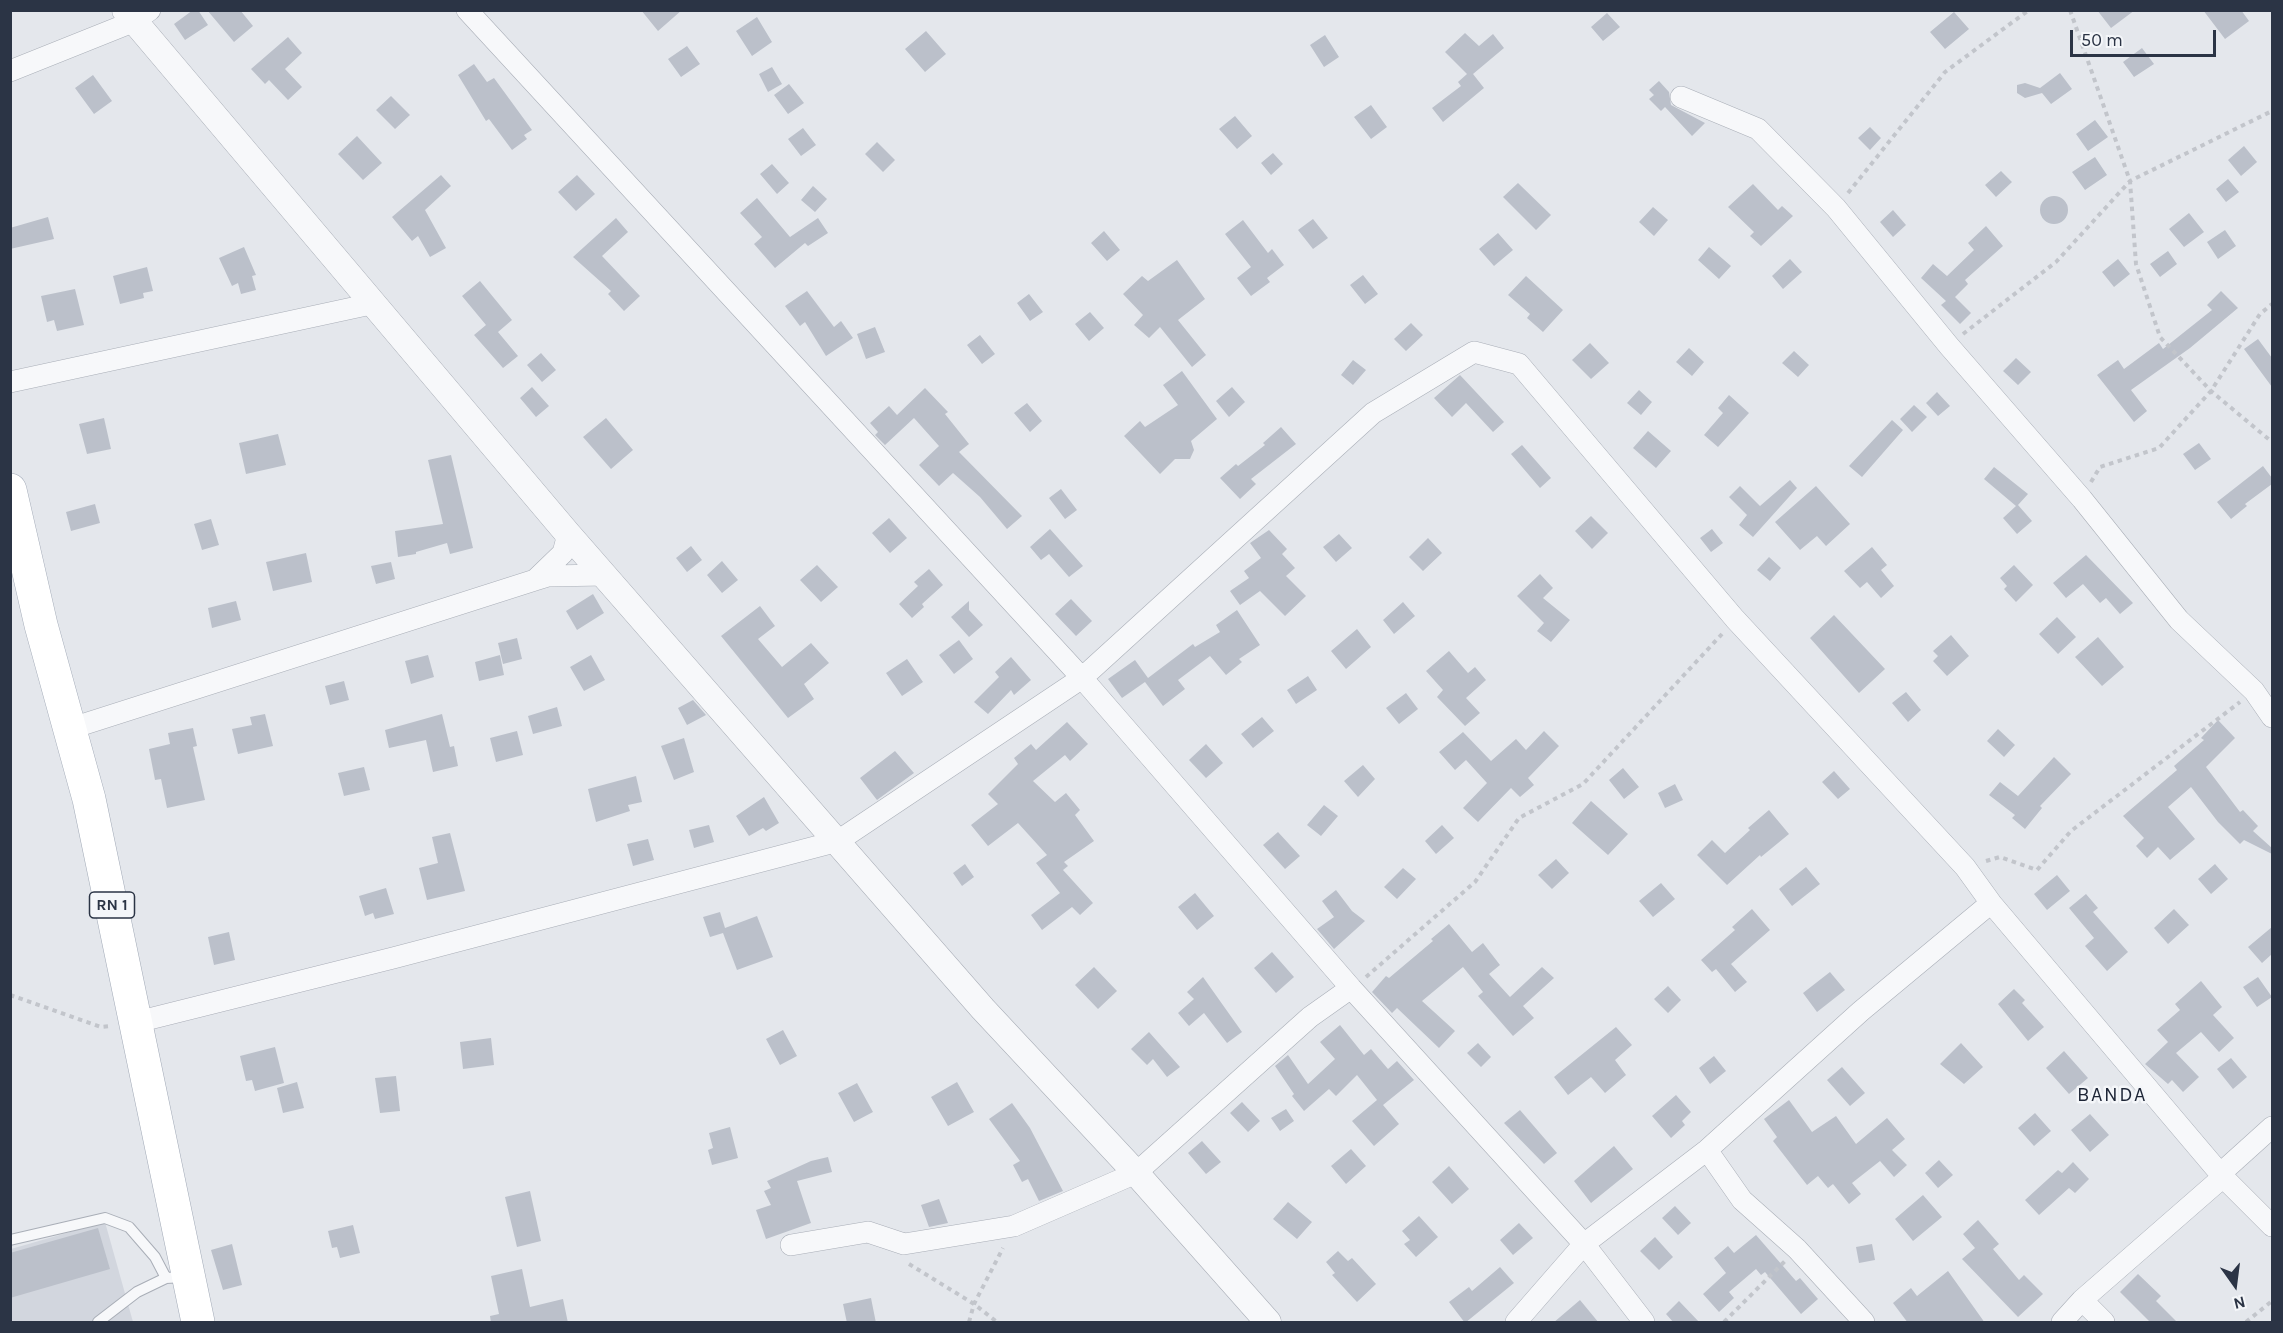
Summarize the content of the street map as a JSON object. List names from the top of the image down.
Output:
{
  "streets": {
    "main road": ["RN 1"]
  },
  "districts": ["BANDA"],
  "scale_bar": "50 m",
  "north": "bottom"
}
